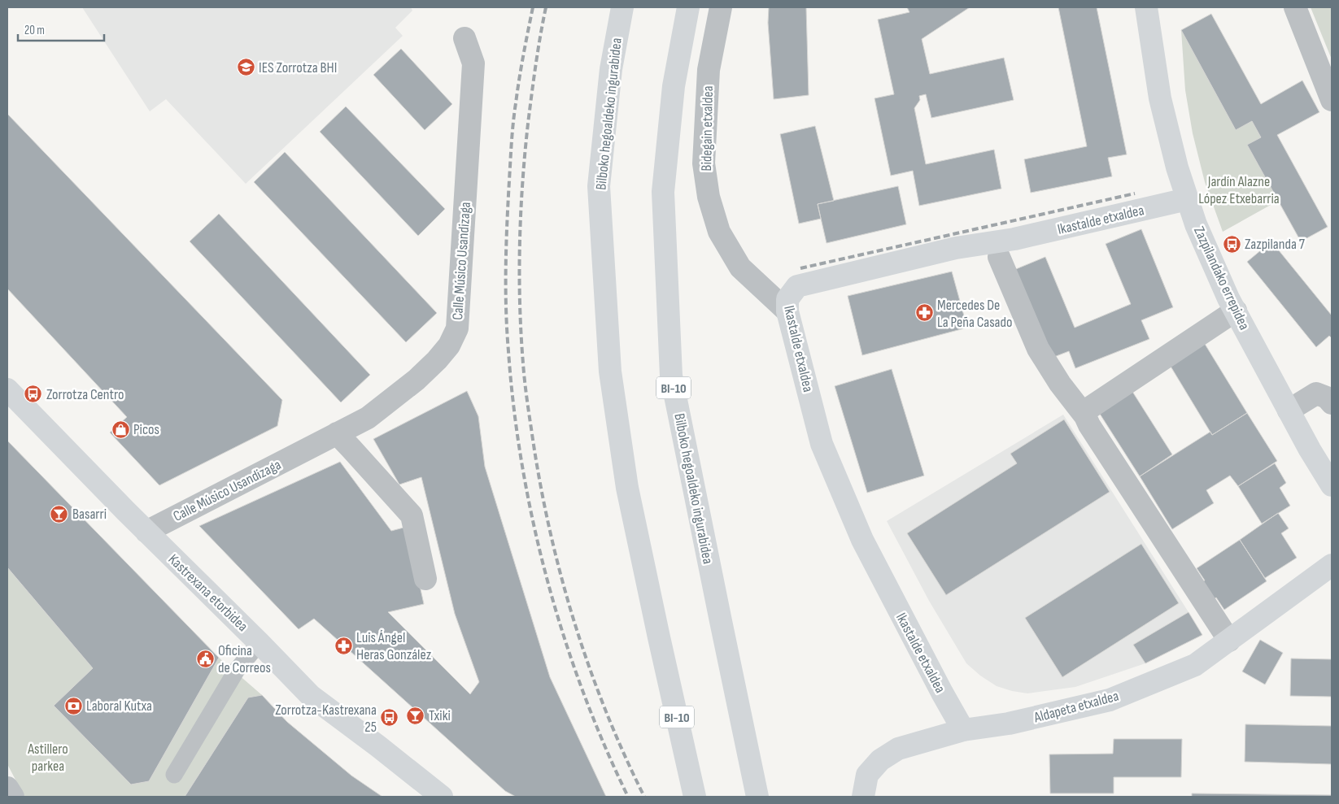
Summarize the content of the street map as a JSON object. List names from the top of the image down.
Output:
{
  "streets": {
    "main road": [
      "Bilboko hegoaldeko ingurabidea",
      "Ikastalde etxaldea",
      "Zazpilandako errepidea",
      "BI-10",
      "Kastrexana etorbidea",
      "Aldapeta etxaldea"
    ],
    "street": ["Bidegain etxaldea", "Calle Músico Usandizaga"]
  },
  "crossings": [
    ["Bidegain etxaldea", "Ikastalde etxaldea"],
    ["Ikastalde etxaldea", "Zazpilandako errepidea"],
    ["Ikastalde etxaldea", "Aldapeta etxaldea"],
    ["Calle Músico Usandizaga", "Kastrexana etorbidea"]
  ],
  "parks": ["Jardín Alazne López Etxebarria", "Astillero parkea"],
  "places": {
    "school or university": ["IES Zorrotza BHI"],
    "bus stop": ["Zazpilanda 7", "Zorrotza Centro", "Zorrotza-Kastrexana 25"],
    "pharmacy": ["Mercedes De La Peña Casado", "Luis Ángel Heras González"],
    "shop": ["Picos"],
    "bar": ["Basarri", "Txiki"],
    "public building": ["Oficina de Correos"],
    "bank": ["Laboral Kutxa"]
  },
  "scale_bar": "20 m"
}
